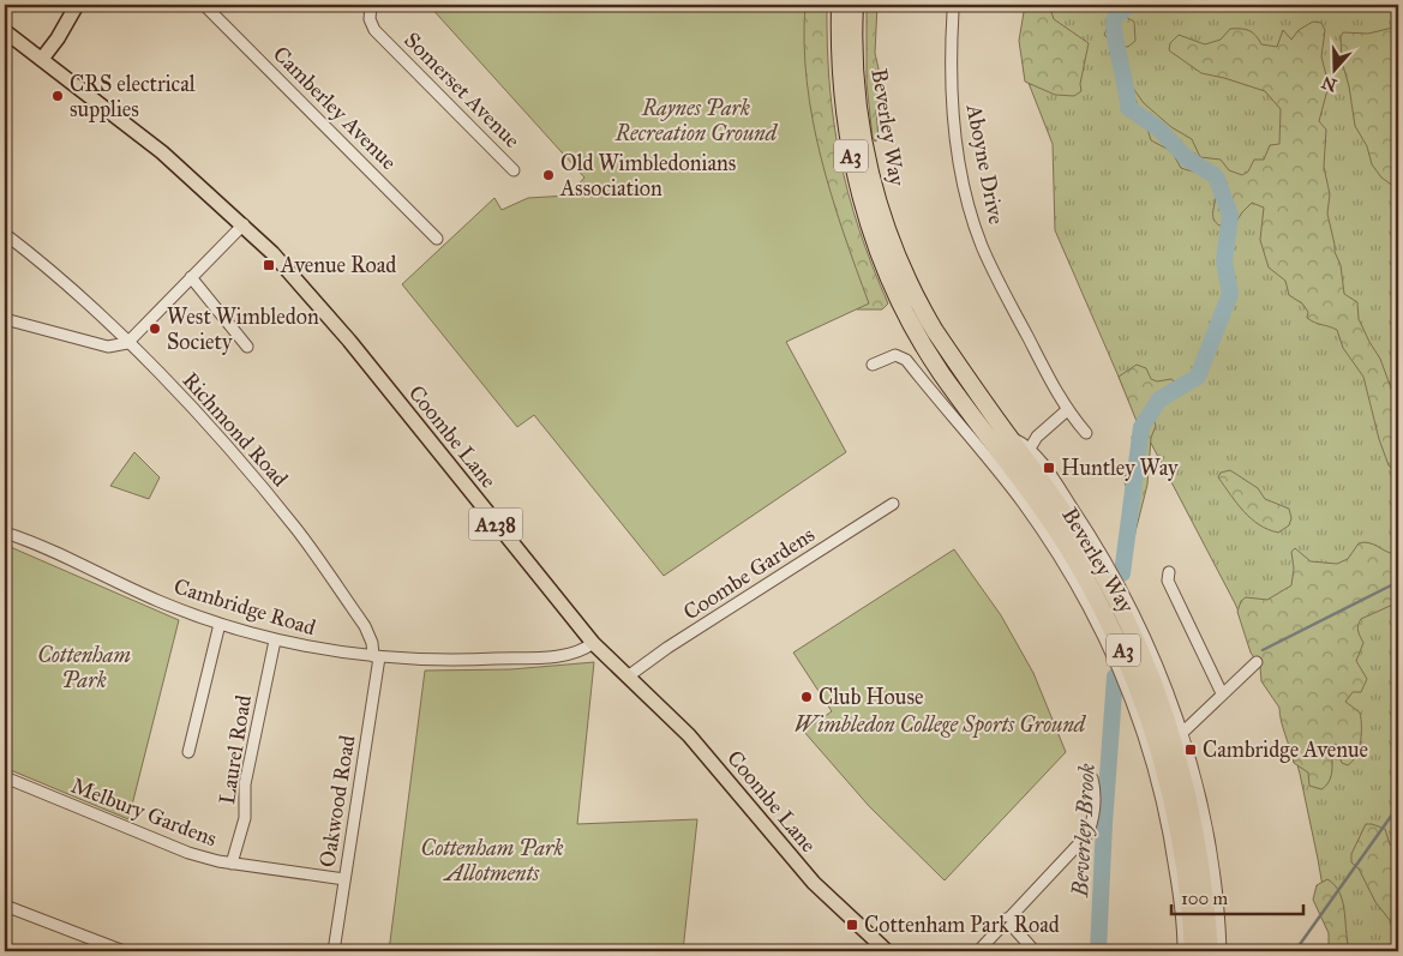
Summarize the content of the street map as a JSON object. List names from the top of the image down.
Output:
{
  "streets": {
    "highway": ["Beverley Way", "A3"],
    "main road": ["Coombe Lane", "A238"],
    "street": [
      "Somerset Avenue",
      "Camberley Avenue",
      "Aboyne Drive",
      "Richmond Road",
      "Coombe Gardens",
      "Cambridge Road",
      "Laurel Road",
      "Oakwood Road",
      "Melbury Gardens"
    ]
  },
  "crossings": [
    ["Richmond Road", "Cambridge Road"],
    ["Richmond Road", "Oakwood Road"],
    ["Coombe Lane", "Coombe Gardens"],
    ["Coombe Lane", "Cambridge Road"],
    ["Cambridge Road", "Laurel Road"],
    ["Cambridge Road", "Oakwood Road"],
    ["Laurel Road", "Melbury Gardens"],
    ["Oakwood Road", "Melbury Gardens"]
  ],
  "water": ["Beverley Brook"],
  "parks": [
    "Raynes Park Recreation Ground",
    "Cottenham Park",
    "Wimbledon College Sports Ground",
    "Cottenham Park Allotments"
  ],
  "places": {
    "other": [
      "CRS electrical supplies",
      "Old Wimbledonians Association",
      "West Wimbledon Society",
      "Club House"
    ],
    "transit": [
      "Avenue Road",
      "Huntley Way",
      "Cambridge Avenue",
      "Cottenham Park Road"
    ]
  },
  "scale_bar": "100 m",
  "north": "bottom"
}
